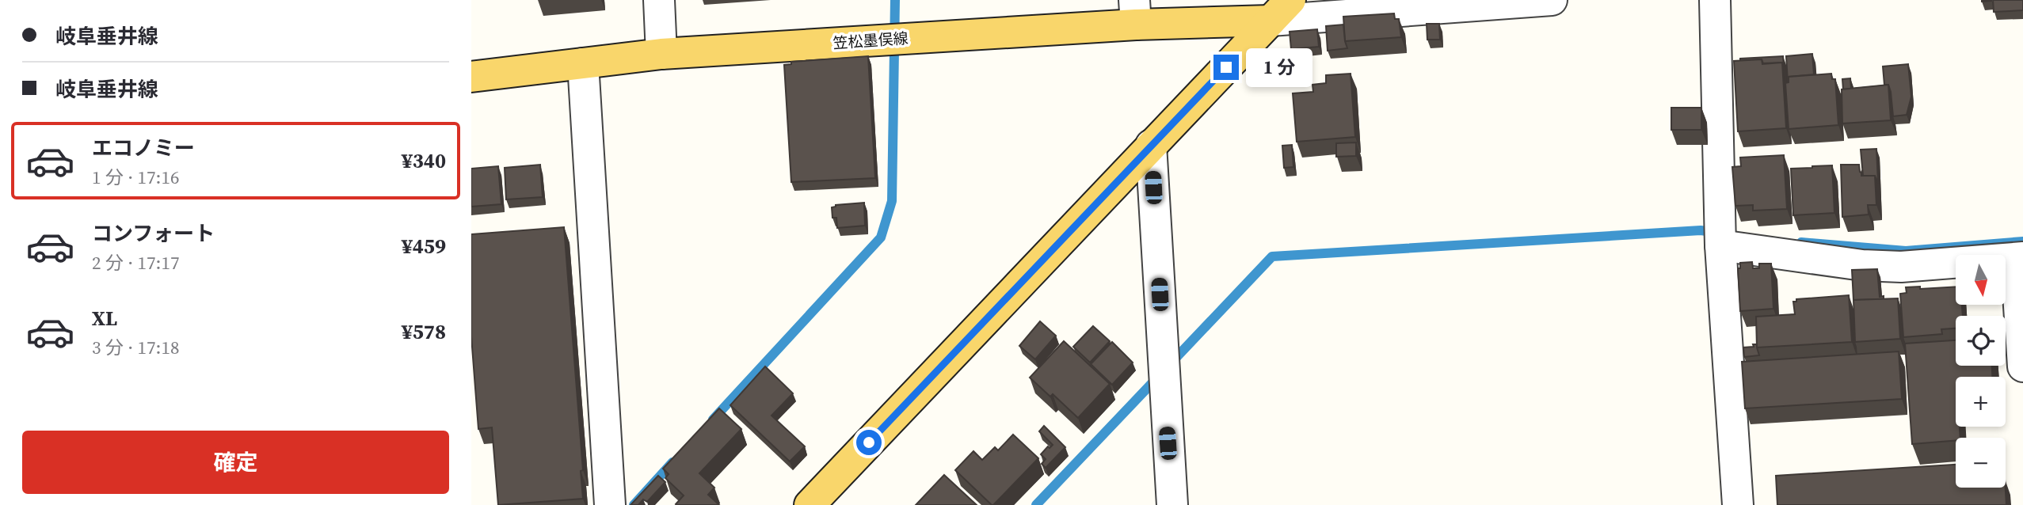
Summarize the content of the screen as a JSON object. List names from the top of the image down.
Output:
{
  "streets": {
    "main road": ["笠松墨俣線"]
  },
  "north": "bottom",
  "page": {
    "banner": ["岐阜垂井線", "岐阜垂井線"],
    "bubble": "1 分",
    "list": [
      {
        "name": "エコノミー",
        "note": "1 分 · 17:16",
        "value": "¥340"
      },
      {
        "name": "コンフォート",
        "note": "2 分 · 17:17",
        "value": "¥459"
      },
      {
        "name": "XL",
        "note": "3 分 · 17:18",
        "value": "¥578"
      }
    ],
    "map_buttons": ["+", "−"],
    "buttons": "確定"
  }
}
